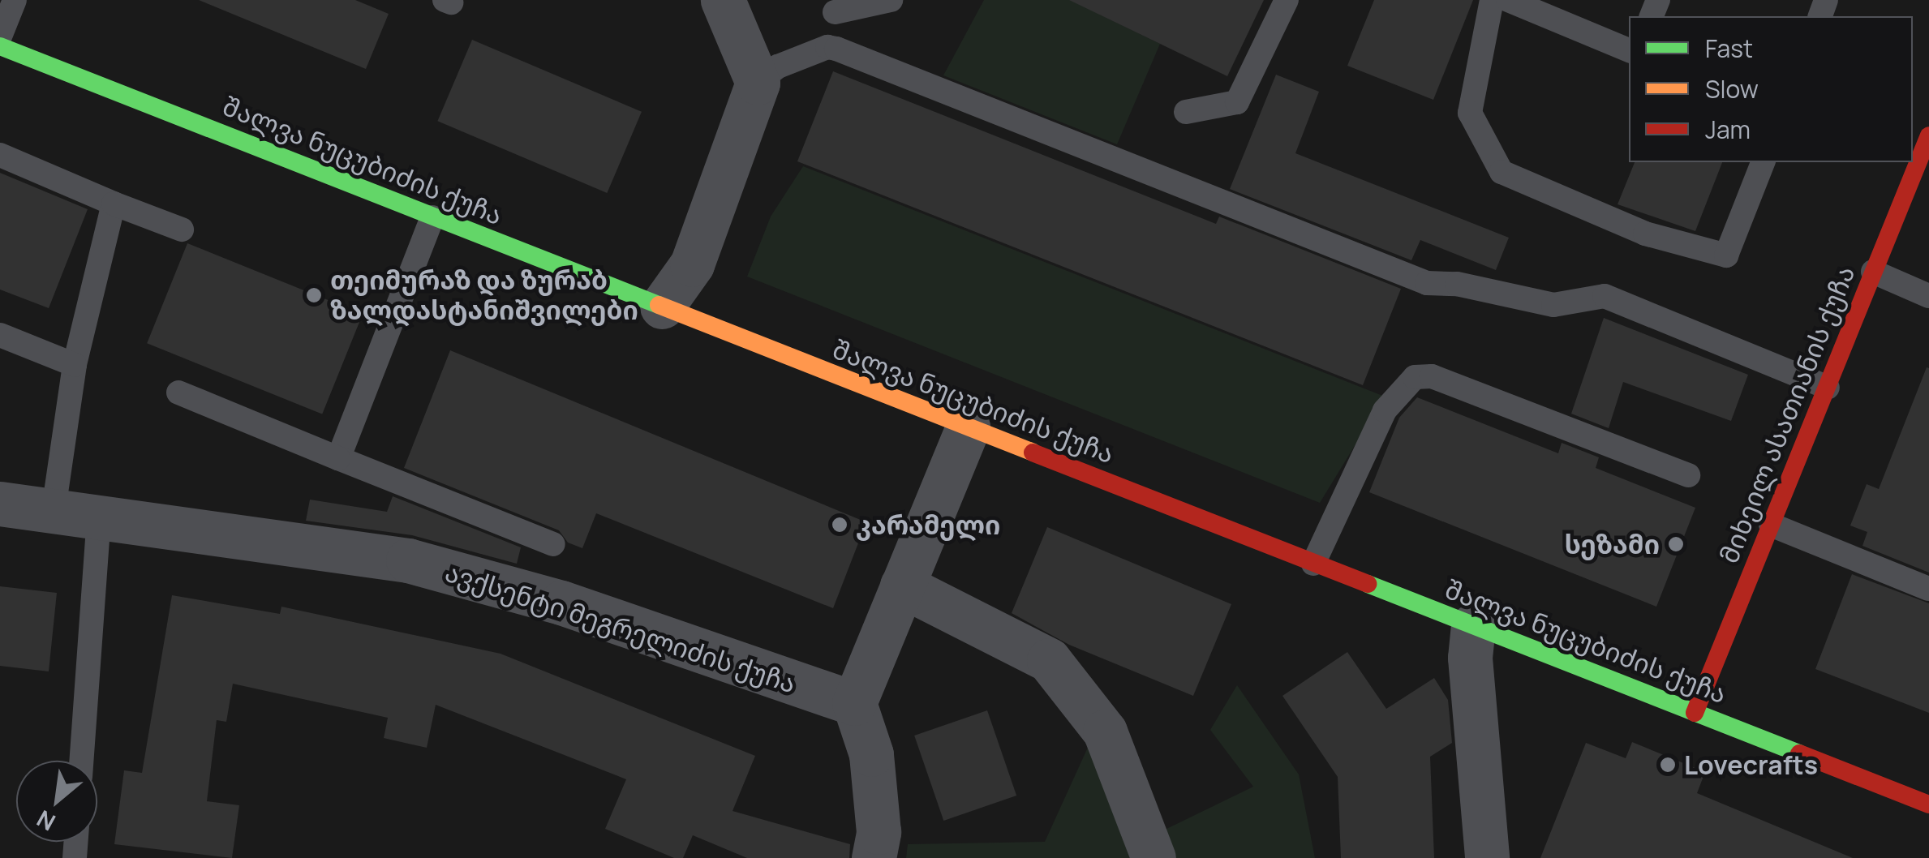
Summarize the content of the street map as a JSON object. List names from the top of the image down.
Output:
{
  "streets": {
    "main road": ["შალვა ნუცუბიძის ქუჩა", "მიხეილ ასათიანის ქუჩა"],
    "street": ["ავქსენტი მეგრელიძის ქუჩა"]
  },
  "crossings": [
    ["შალვა ნუცუბიძის ქუჩა", "მიხეილ ასათიანის ქუჩა"]
  ],
  "places": [
    "თეიმურაზ და ზურაბ ზალდასტანიშვილები",
    "კარამელი",
    "სეზამი",
    "Lovecrafts"
  ],
  "legend": ["Fast", "Slow", "Jam"],
  "north": "bottom left"
}
